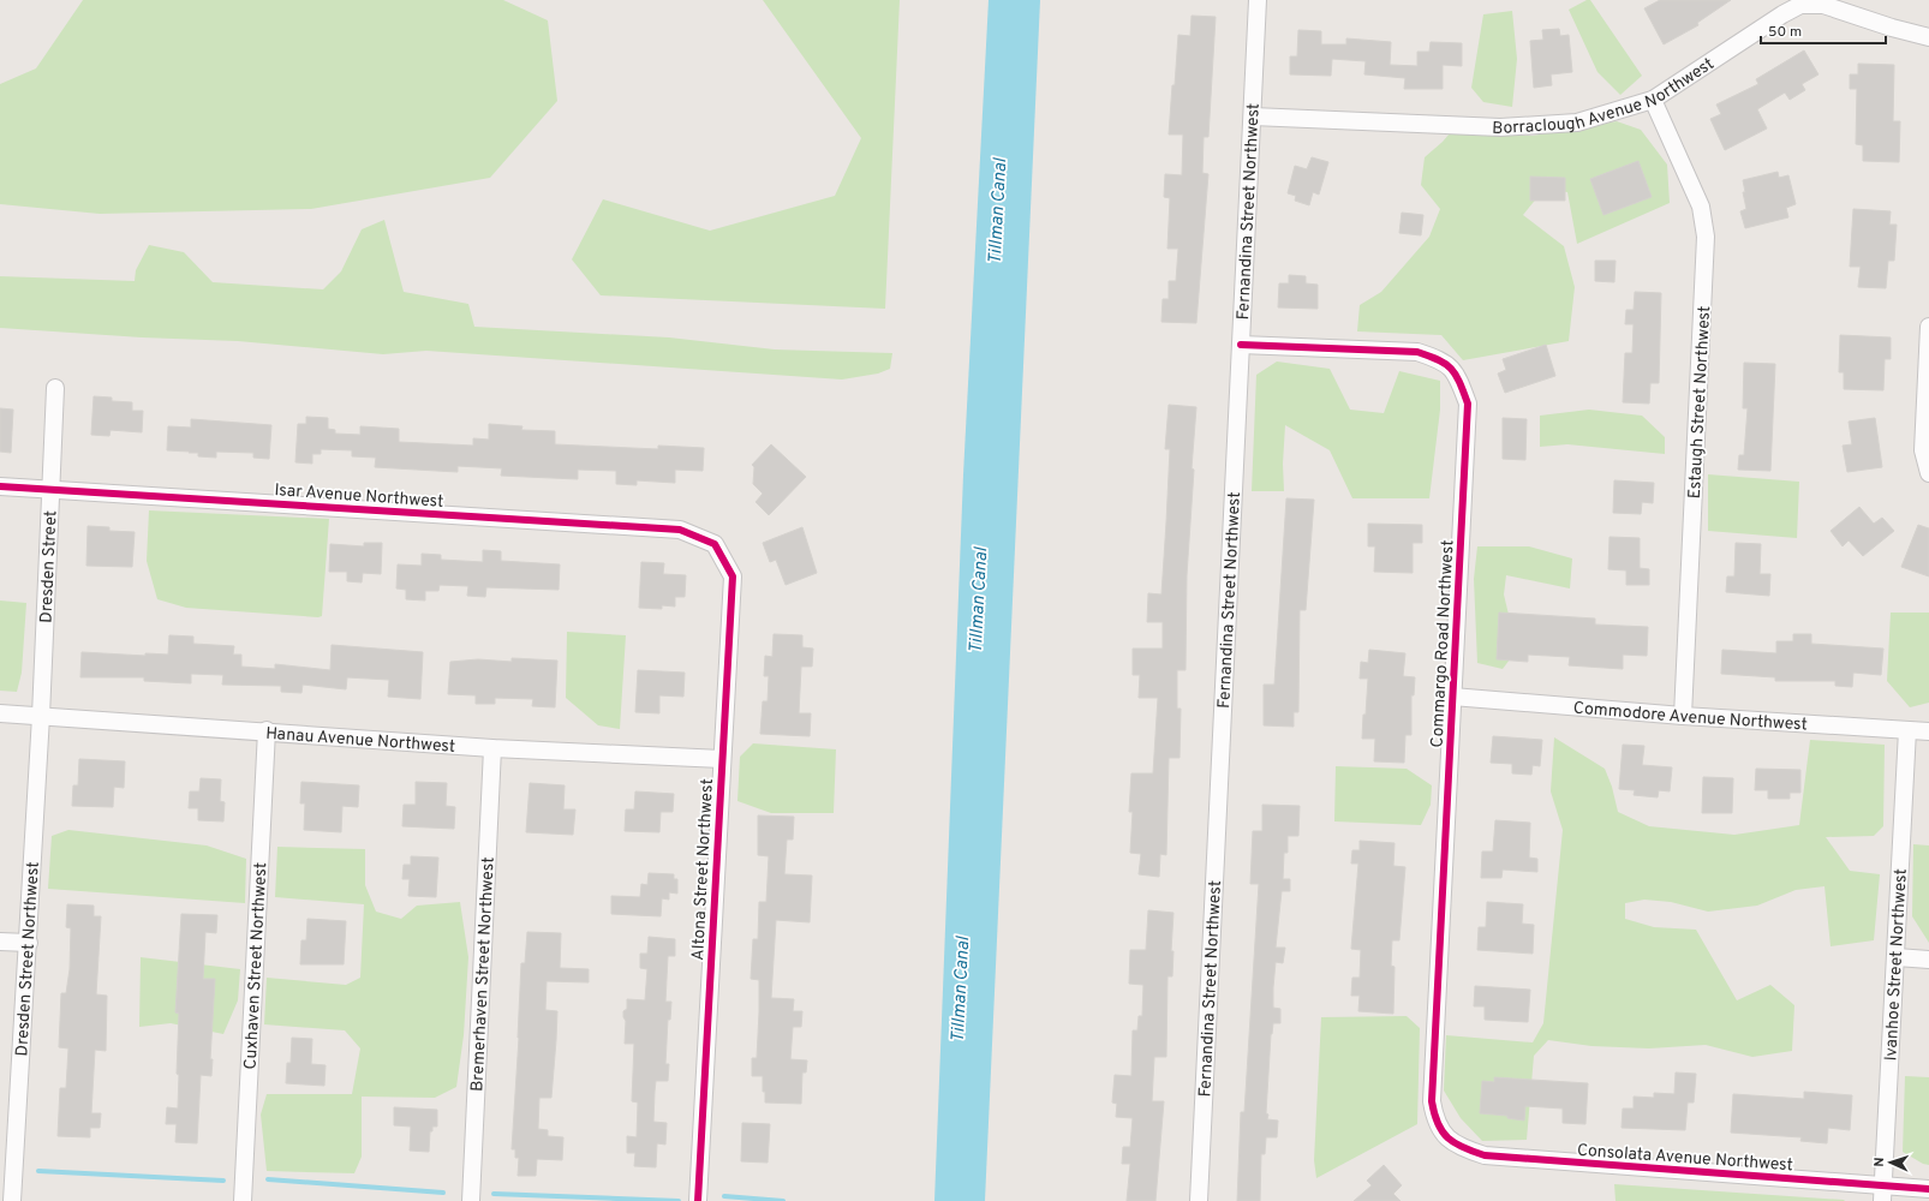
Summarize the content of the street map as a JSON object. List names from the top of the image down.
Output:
{
  "streets": {
    "street": [
      "Borraclough Avenue Northwest",
      "Fernandina Street Northwest",
      "Estaugh Street Northwest",
      "Isar Avenue Northwest",
      "Dresden Street",
      "Commargo Road Northwest",
      "Commodore Avenue Northwest",
      "Hanau Avenue Northwest",
      "Altona Street Northwest",
      "Dresden Street Northwest",
      "Cuxhaven Street Northwest",
      "Ivanhoe Street Northwest",
      "Bremerhaven Street Northwest",
      "Consolata Avenue Northwest"
    ]
  },
  "crossings": [
    ["Borraclough Avenue Northwest", "Fernandina Street Northwest"],
    ["Borraclough Avenue Northwest", "Estaugh Street Northwest"],
    ["Fernandina Street Northwest", "Commargo Road Northwest"],
    ["Estaugh Street Northwest", "Commodore Avenue Northwest"],
    ["Isar Avenue Northwest", "Dresden Street"],
    ["Isar Avenue Northwest", "Altona Street Northwest"],
    ["Dresden Street", "Hanau Avenue Northwest"],
    ["Dresden Street", "Dresden Street Northwest"],
    ["Commargo Road Northwest", "Commodore Avenue Northwest"],
    ["Commargo Road Northwest", "Consolata Avenue Northwest"],
    ["Commodore Avenue Northwest", "Ivanhoe Street Northwest"],
    ["Hanau Avenue Northwest", "Altona Street Northwest"],
    ["Hanau Avenue Northwest", "Dresden Street Northwest"],
    ["Hanau Avenue Northwest", "Cuxhaven Street Northwest"],
    ["Hanau Avenue Northwest", "Bremerhaven Street Northwest"],
    ["Ivanhoe Street Northwest", "Consolata Avenue Northwest"]
  ],
  "water": ["Tillman Canal"],
  "scale_bar": "50 m",
  "north": "left"
}
